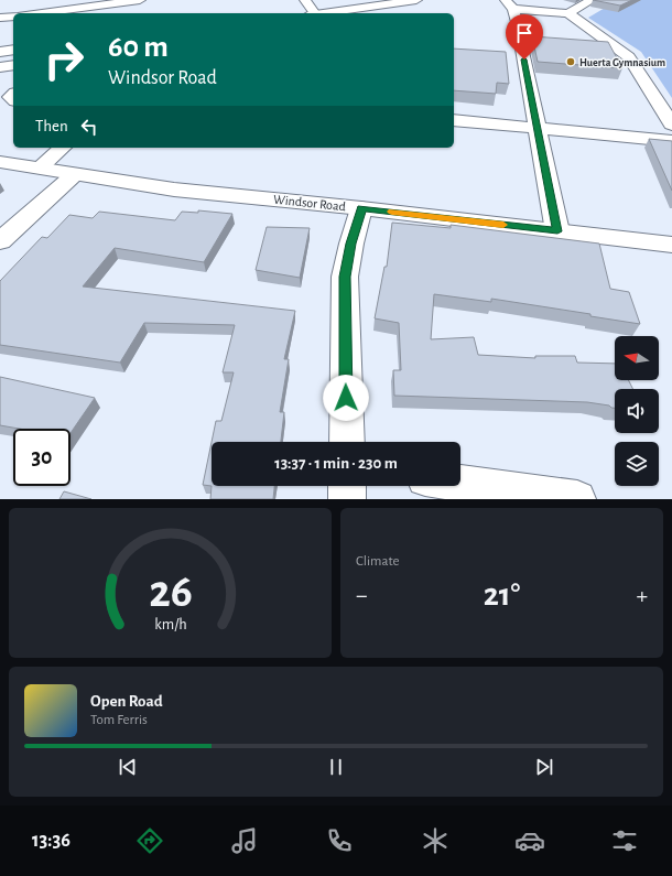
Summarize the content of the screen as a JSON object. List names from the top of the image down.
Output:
{
  "streets": {
    "street": ["Windsor Road"]
  },
  "places": ["Huerta Gymnasium"],
  "north": "left",
  "page": {
    "turn": ["60 m", "Windsor Road"],
    "then": "Then",
    "limit": "30",
    "trip": "13:37 · 1 min · 230 m",
    "tile": "Climate",
    "heat": ["−", "21°", "+"],
    "song": ["Open Road", "Tom Ferris"],
    "tabs": "13:36",
    "gauge": ["26", "km/h"]
  }
}
